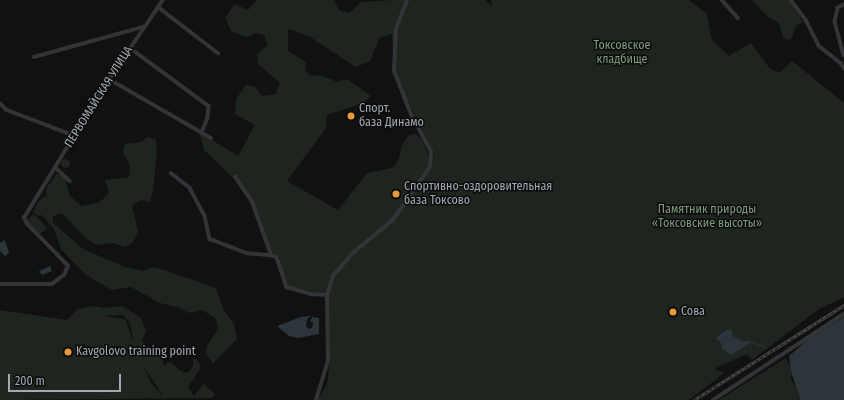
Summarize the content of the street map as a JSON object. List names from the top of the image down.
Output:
{
  "streets": {
    "street": ["ПЕРВОМАЙСКАЯ УЛИЦА"]
  },
  "parks": ["Токсовское кладбище", "Памятник природы «Токсовские высоты»"],
  "places": [
    "Спорт. база Динамо",
    "Спортивно-оздоровительная база Токсово",
    "Сова",
    "Kavgolovo training point"
  ],
  "scale_bar": "200 m"
}
